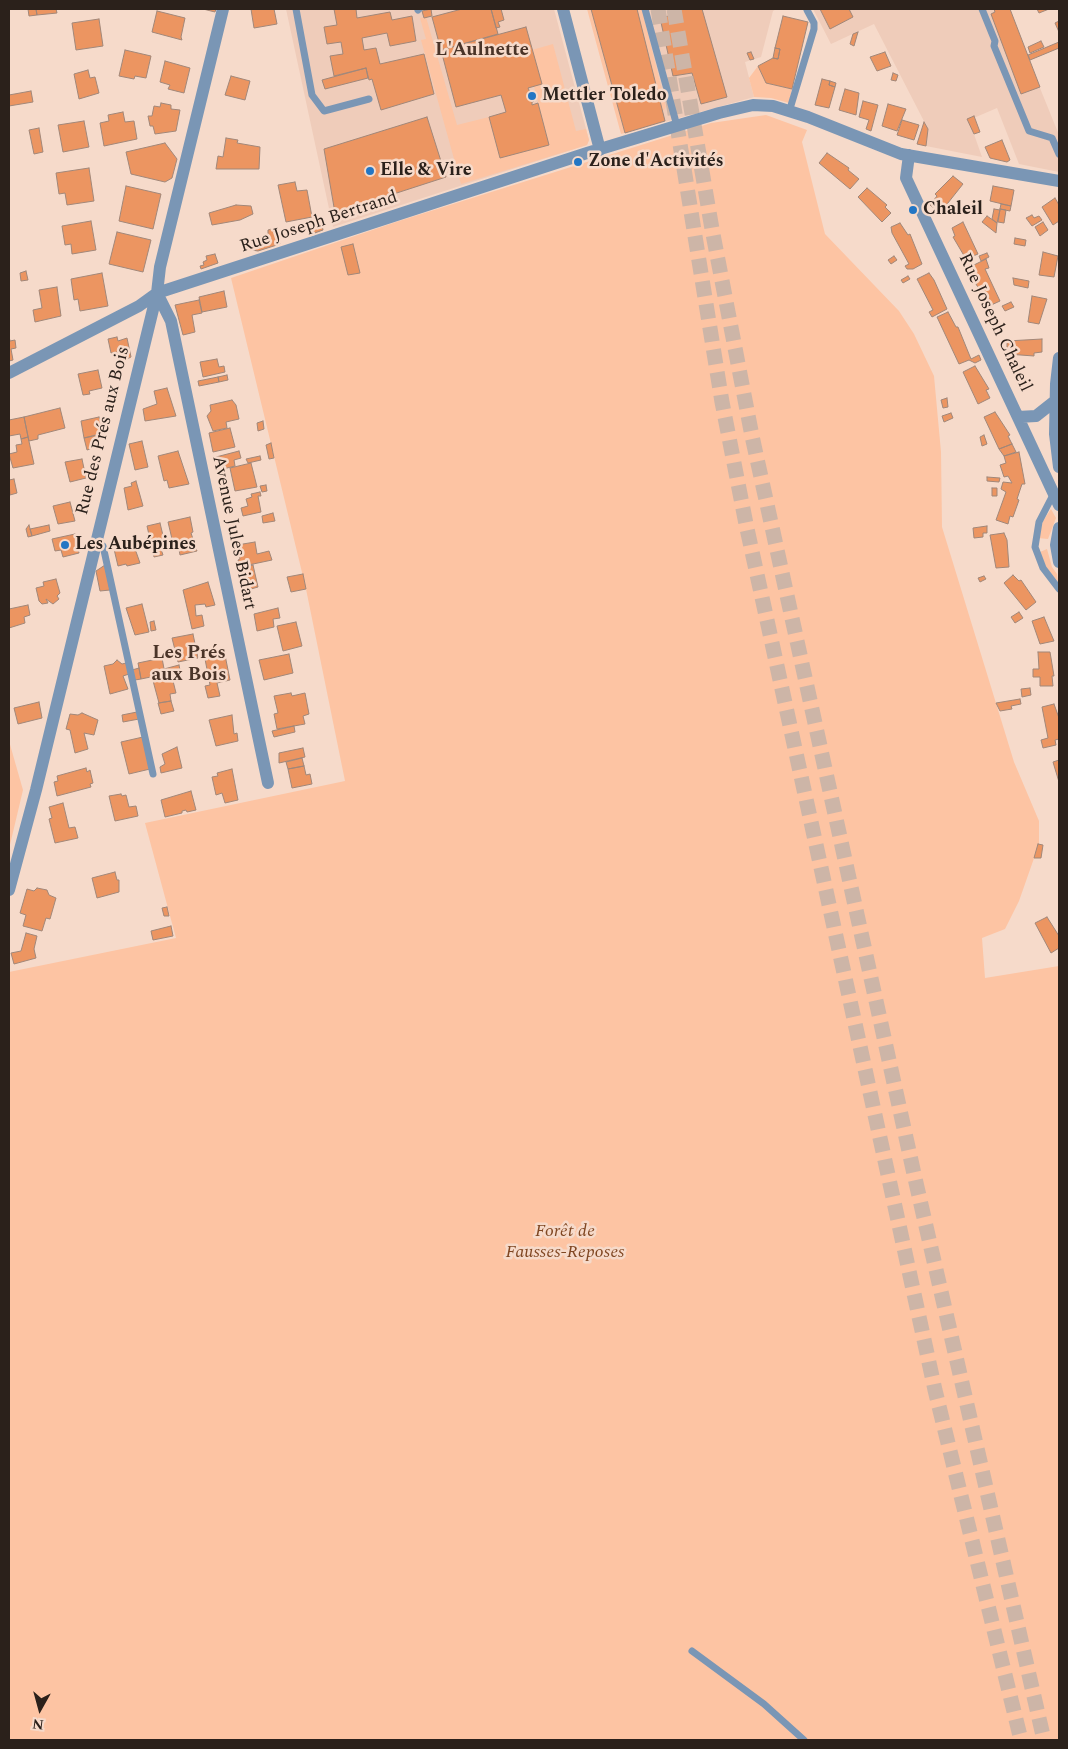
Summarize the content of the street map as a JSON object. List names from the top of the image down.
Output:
{
  "streets": {
    "street": [
      "Rue Joseph Bertrand",
      "Rue Joseph Chaleil",
      "Rue des Prés aux Bois",
      "Avenue Jules Bidart"
    ]
  },
  "crossings": [
    ["Rue Joseph Bertrand", "Rue Joseph Chaleil"],
    ["Rue Joseph Bertrand", "Rue des Prés aux Bois"],
    ["Rue Joseph Bertrand", "Avenue Jules Bidart"],
    ["Rue des Prés aux Bois", "Avenue Jules Bidart"]
  ],
  "districts": ["L'Aulnette", "Les Prés aux Bois"],
  "parks": ["Forêt de Fausses-Reposes"],
  "places": [
    "Mettler Toledo",
    "Zone d'Activités",
    "Elle & Vire",
    "Chaleil",
    "Les Aubépines"
  ],
  "north": "bottom"
}
